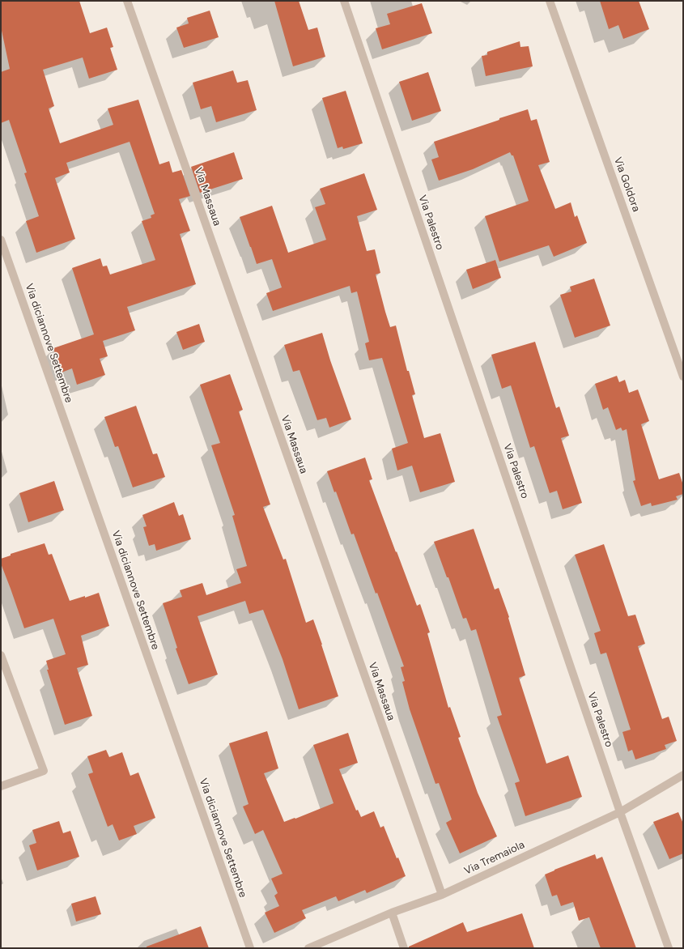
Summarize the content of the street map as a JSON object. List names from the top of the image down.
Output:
{
  "streets": {
    "street": [
      "Via Goldora",
      "Via Massaua",
      "Via Palestro",
      "Via diciannove Settembre",
      "Via Tremaiola"
    ]
  },
  "crossings": [
    ["Via Massaua", "Via Tremaiola"],
    ["Via Palestro", "Via Tremaiola"]
  ]
}
